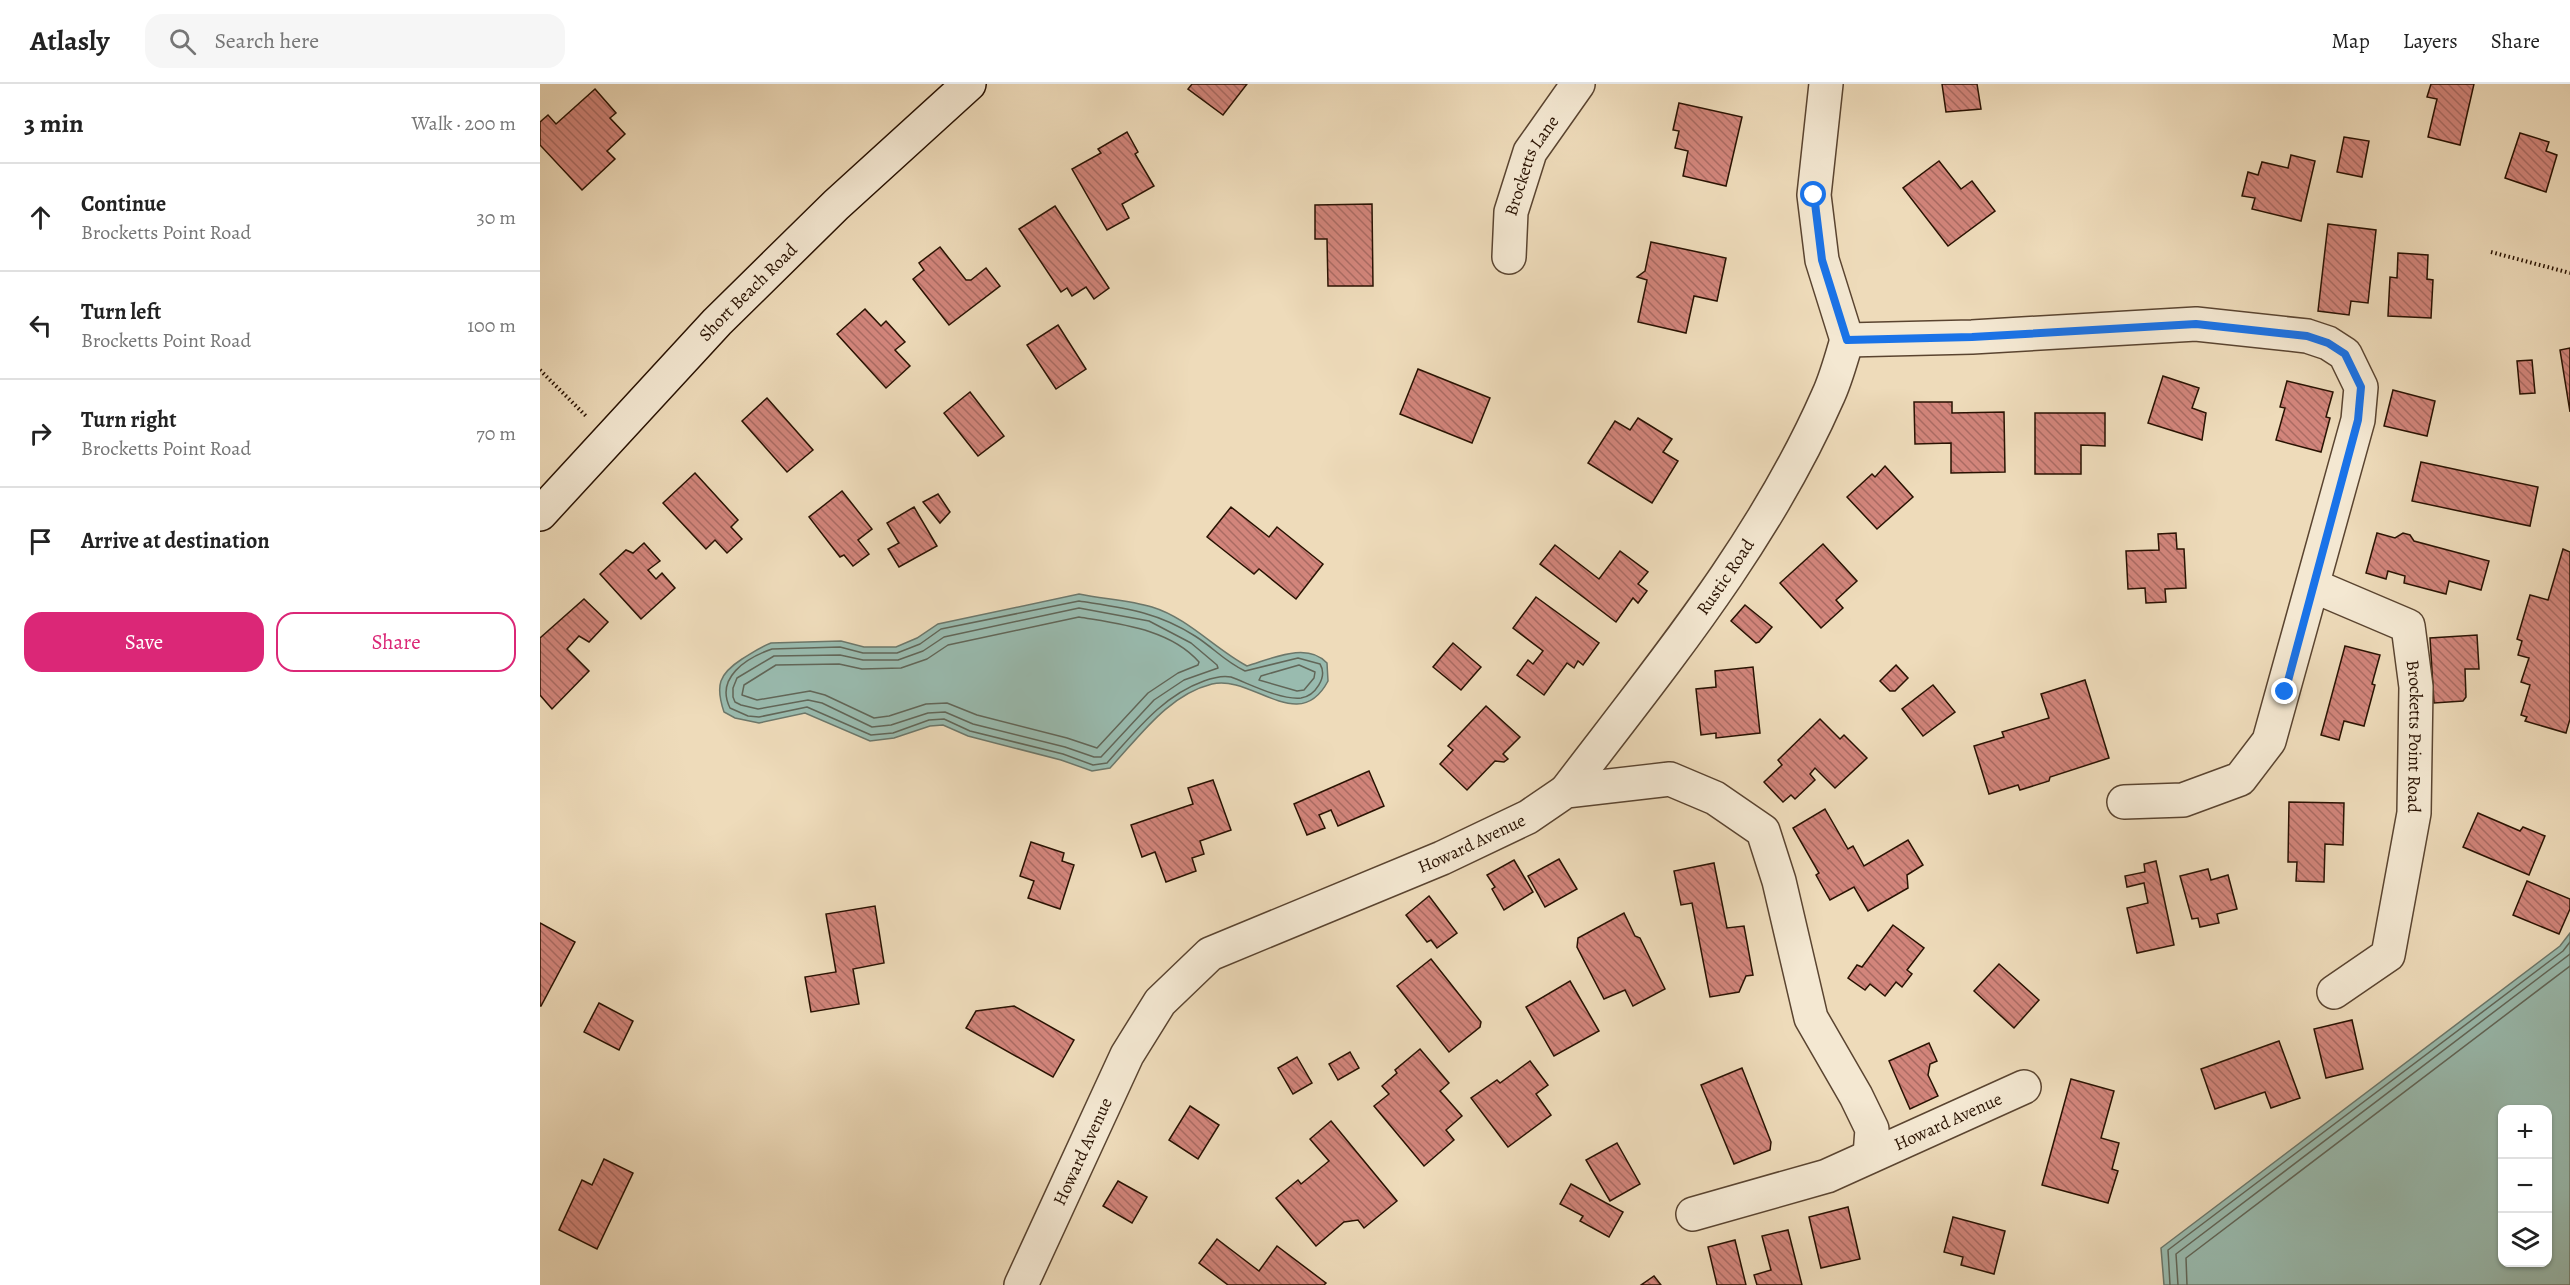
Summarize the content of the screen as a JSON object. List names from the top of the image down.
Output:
{
  "streets": {
    "street": [
      "Brocketts Lane",
      "Short Beach Road",
      "Rustic Road",
      "Brocketts Point Road",
      "Howard Avenue"
    ]
  },
  "crossings": [
    ["Rustic Road", "Howard Avenue"]
  ],
  "page": {
    "header": "Atlasly",
    "search": "Search here",
    "nav": ["Map", "Layers", "Share"],
    "heading": ["3 min", "Walk · 200 m"],
    "list": [
      ["Continue", "Brocketts Point Road", "30 m"],
      ["Turn left", "Brocketts Point Road", "100 m"],
      ["Turn right", "Brocketts Point Road", "70 m"],
      "Arrive at destination"
    ],
    "buttons": ["Save", "Share"],
    "map_buttons": ["+", "−"]
  }
}
